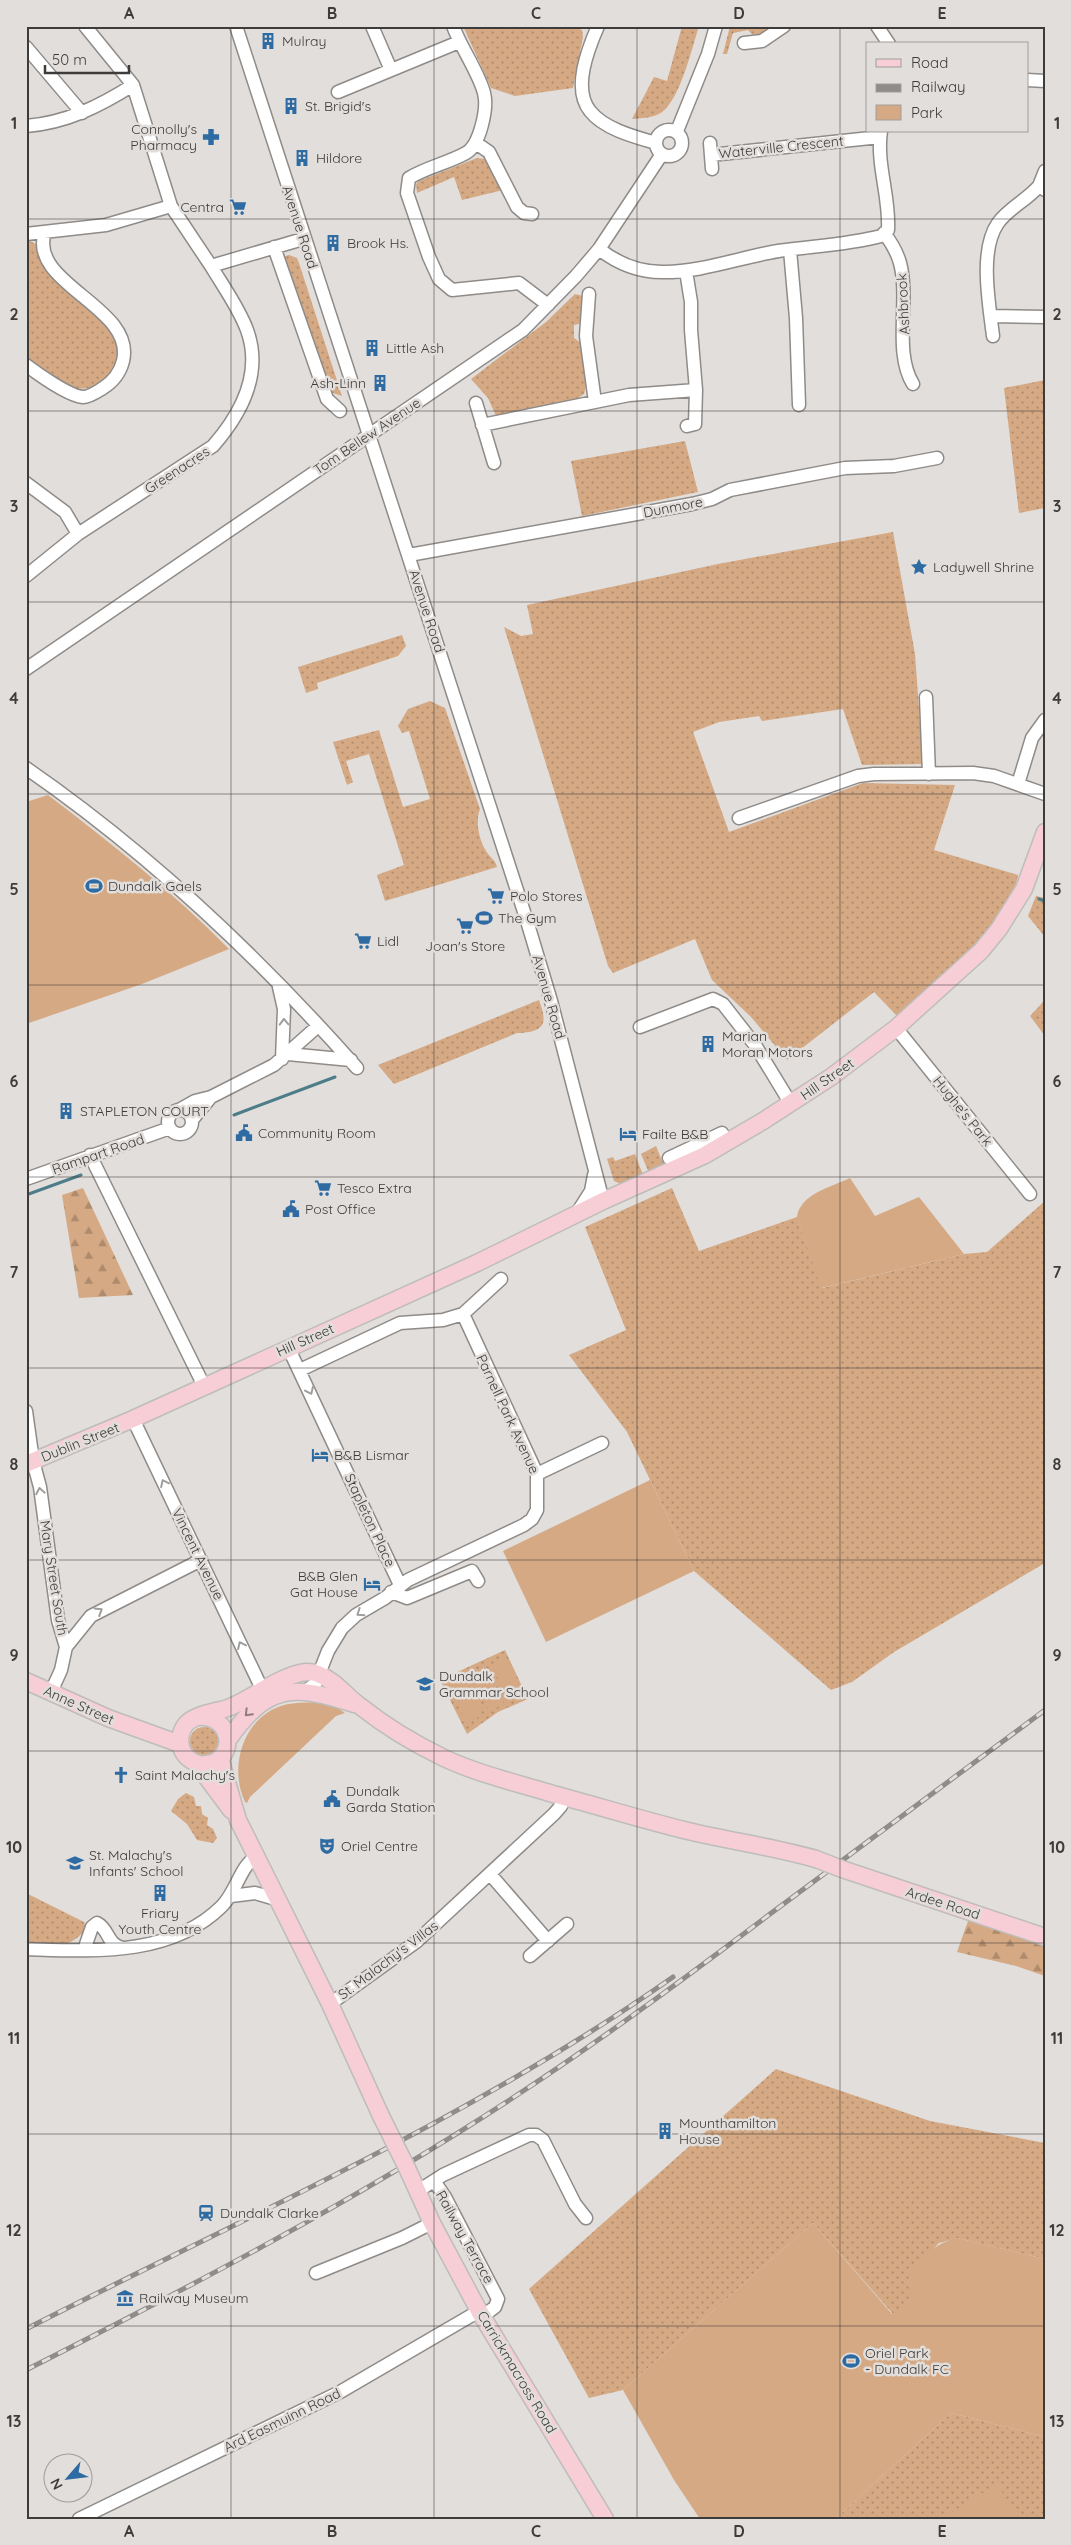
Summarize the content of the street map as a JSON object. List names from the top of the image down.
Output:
{
  "streets": {
    "main road": [
      "Hill Street",
      "Dublin Street",
      "Anne Street",
      "Ardee Road",
      "Carrickmacross Road"
    ],
    "street": [
      "Waterville Crescent",
      "Avenue Road",
      "Ashbrook",
      "Tom Bellew Avenue",
      "Greenacres",
      "Dunmore",
      "Hughe's Park",
      "Rampart Road",
      "Parnell Park Avenue",
      "Stapleton Place",
      "Vincent Avenue",
      "Mary Street South",
      "St. Malachy's Villas",
      "Railway Terrace",
      "Ard Easmuinn Road"
    ]
  },
  "crossings": [
    ["Waterville Crescent", "Ashbrook"],
    ["Avenue Road", "Tom Bellew Avenue"],
    ["Avenue Road", "Dunmore"],
    ["Avenue Road", "Hill Street"],
    ["Hill Street", "Hughe's Park"],
    ["Hill Street", "Dublin Street"],
    ["Hill Street", "Stapleton Place"],
    ["Hill Street", "Vincent Avenue"],
    ["Parnell Park Avenue", "Stapleton Place"],
    ["Dublin Street", "Vincent Avenue"],
    ["Dublin Street", "Mary Street South"],
    ["Mary Street South", "Anne Street"],
    ["Ardee Road", "St. Malachy's Villas"],
    ["Railway Terrace", "Carrickmacross Road"],
    ["Railway Terrace", "Ard Easmuinn Road"],
    ["Carrickmacross Road", "Ard Easmuinn Road"]
  ],
  "one_way": ["Stapleton Place", "Vincent Avenue", "Mary Street South"],
  "places": {
    "building": [
      "Mulray",
      "St. Brigid's",
      "Hildore",
      "Brook Hs.",
      "Little Ash",
      "Ash-Linn",
      "Marian Moran Motors",
      "STAPLETON COURT",
      "Friary Youth Centre",
      "Mounthamilton House"
    ],
    "pharmacy": ["Connolly's Pharmacy"],
    "supermarket": [
      "Centra",
      "Polo Stores",
      "Joan's Store",
      "Lidl",
      "Tesco Extra"
    ],
    "place": ["Ladywell Shrine"],
    "sports": ["Dundalk Gaels", "The Gym", "Oriel Park - Dundalk FC"],
    "public building": ["Community Room", "Post Office", "Dundalk Garda Station"],
    "hotel": ["Failte B&B", "B&B Lismar", "B&B Glen Gat House"],
    "school or university": ["Dundalk Grammar School", "St. Malachy's Infants' School"],
    "church": ["Saint Malachy's"],
    "theatre": ["Oriel Centre"],
    "station": ["Dundalk Clarke"],
    "museum": ["Railway Museum"]
  },
  "legend": ["Road", "Railway", "Park"],
  "scale_bar": "50 m",
  "north": "bottom left",
  "grid": {
    "columns": [
      "A",
      "B",
      "C",
      "D",
      "E"
    ],
    "rows": [
      "1",
      "2",
      "3",
      "4",
      "5",
      "6",
      "7",
      "8",
      "9",
      "10",
      "11",
      "12",
      "13"
    ]
  }
}
